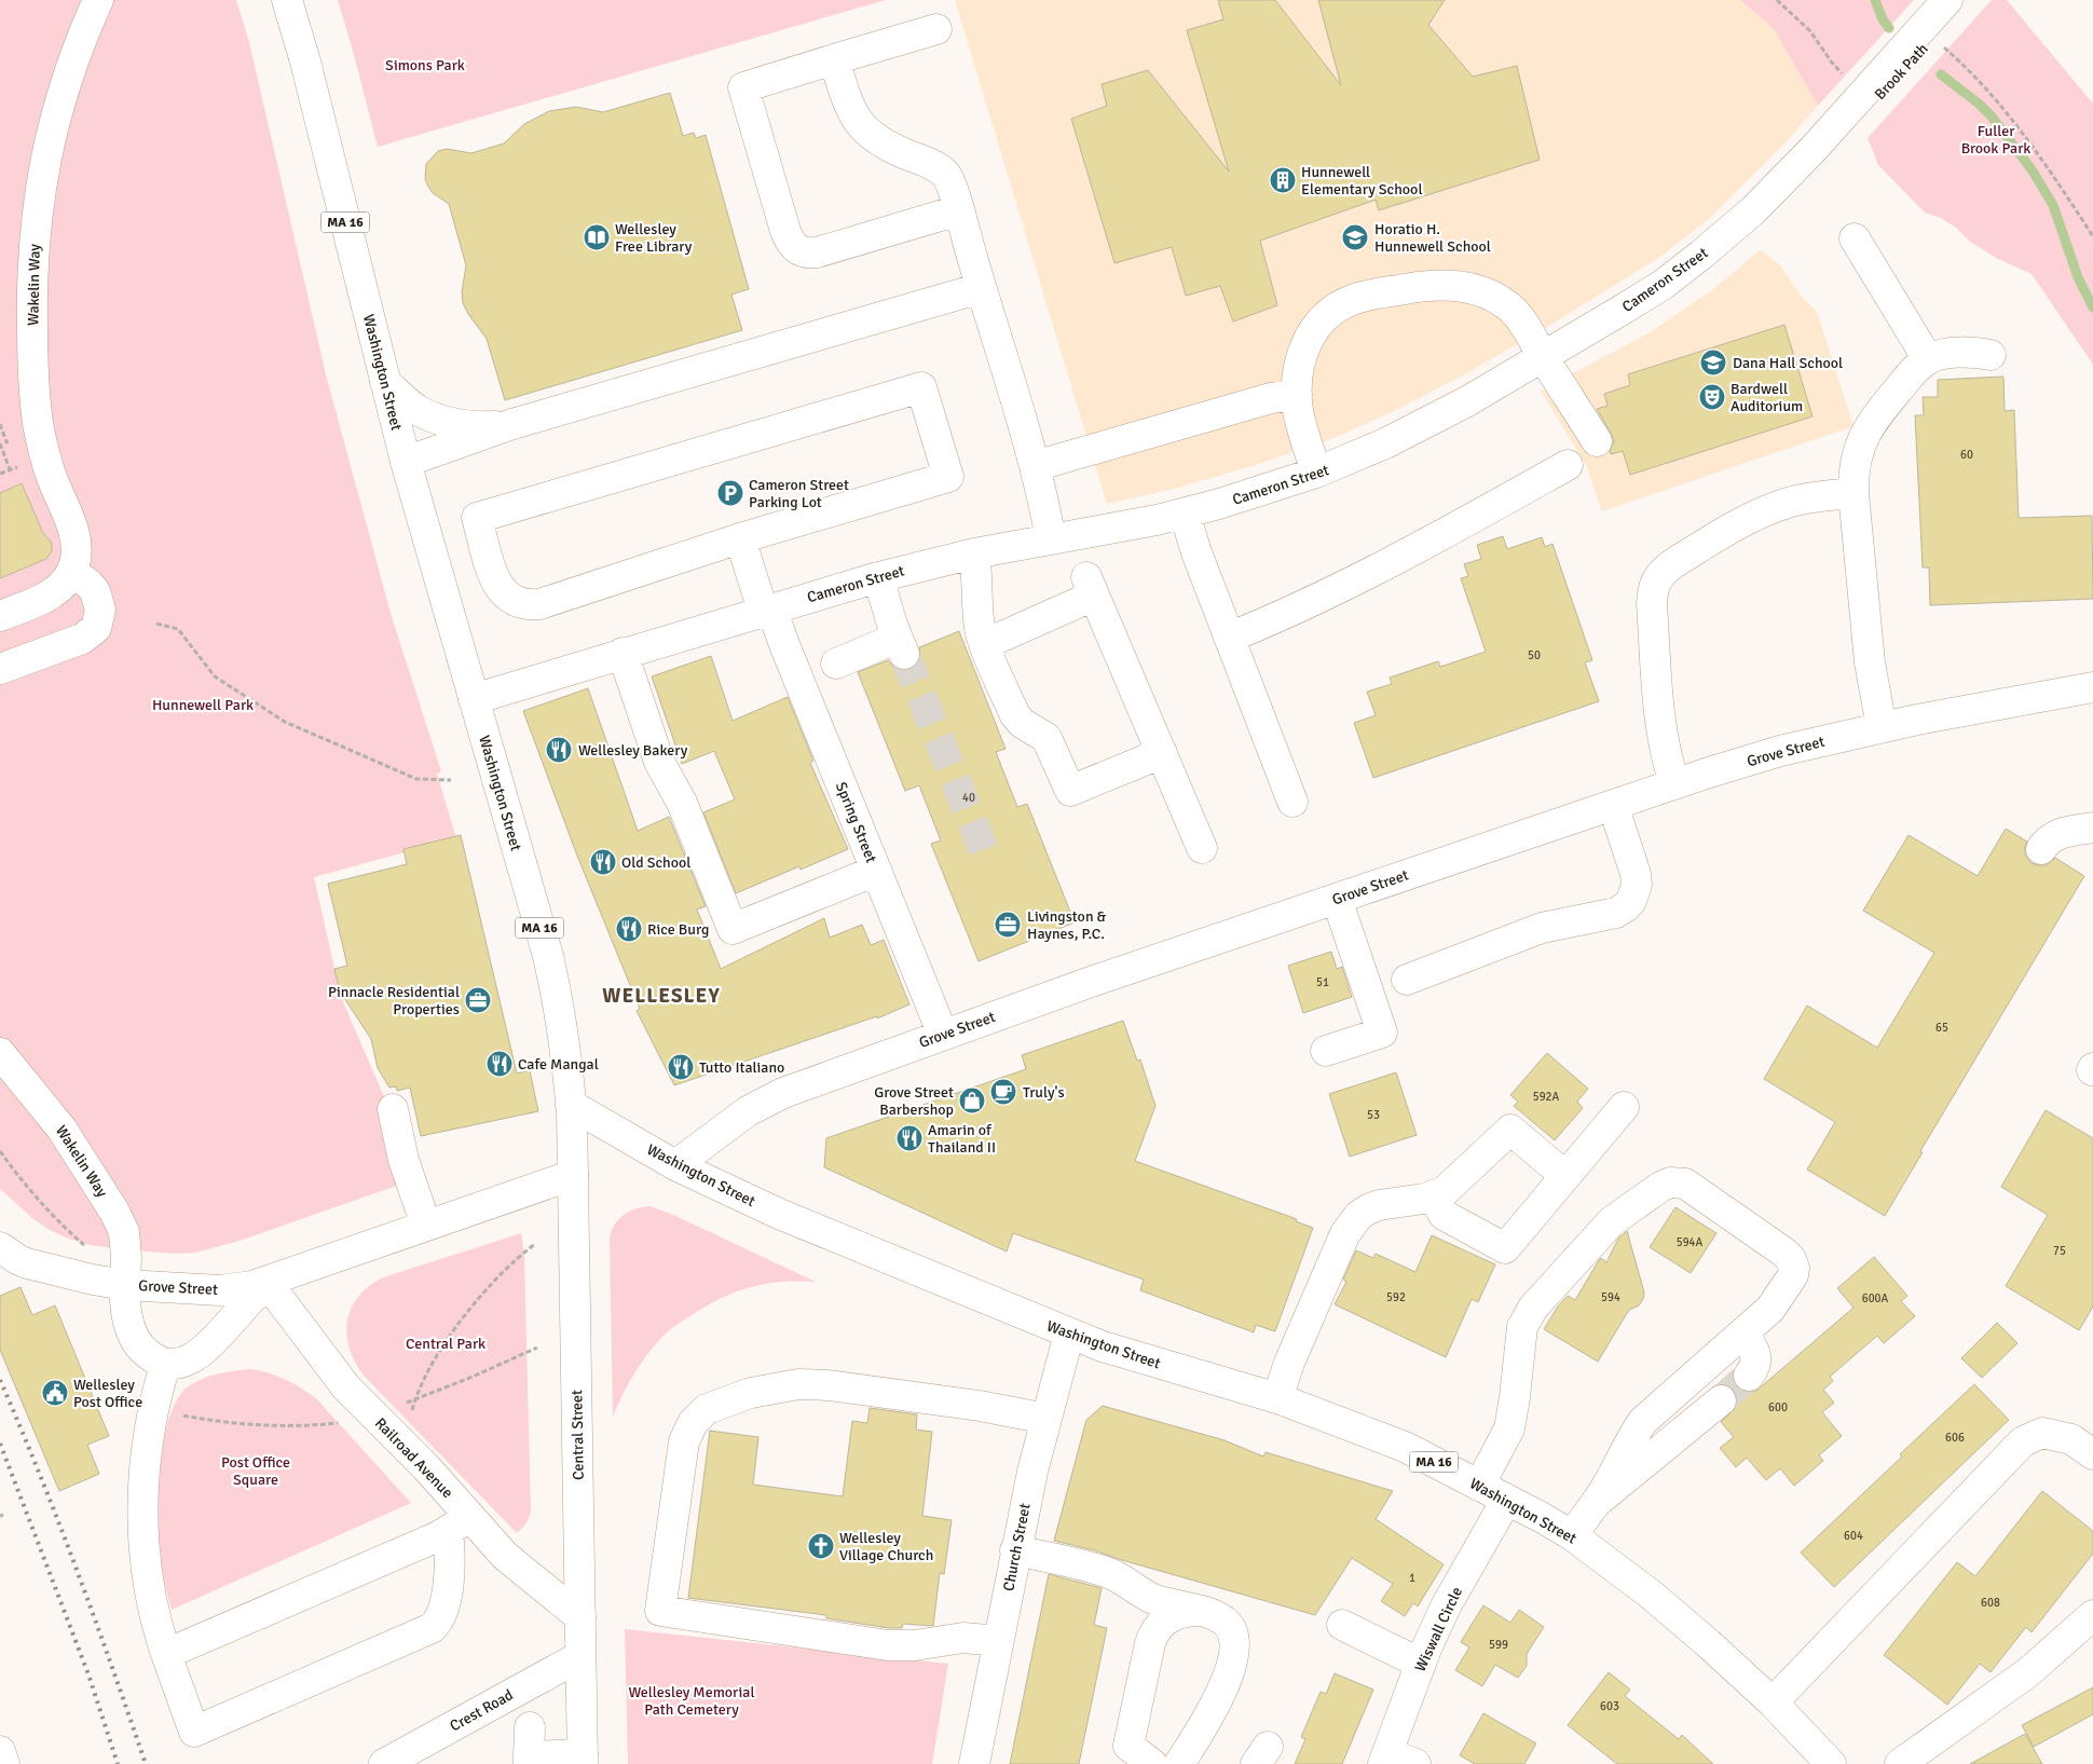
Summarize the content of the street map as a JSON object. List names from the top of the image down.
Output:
{
  "streets": {
    "street": [
      "MA 16",
      "Cameron Street",
      "Wakelin Way",
      "Washington Street",
      "Grove Street",
      "Spring Street",
      "Central Street",
      "Railroad Avenue",
      "Church Street",
      "Wiswall Circle",
      "Crest Road"
    ],
    "path": ["Brook Path"]
  },
  "crossings": [
    ["Brook Path", "Cameron Street"],
    ["Cameron Street", "Washington Street"],
    ["Cameron Street", "Spring Street"],
    ["Wakelin Way", "Grove Street"],
    ["Washington Street", "Grove Street"],
    ["Washington Street", "Central Street"],
    ["Washington Street", "Church Street"],
    ["Washington Street", "Wiswall Circle"],
    ["Grove Street", "Spring Street"],
    ["Grove Street", "Central Street"],
    ["Grove Street", "Railroad Avenue"],
    ["Central Street", "Railroad Avenue"],
    ["Central Street", "Crest Road"]
  ],
  "districts": ["WELLESLEY"],
  "parks": [
    "Simons Park",
    "Fuller Brook Park",
    "Hunnewell Park",
    "Central Park",
    "Post Office Square",
    "Wellesley Memorial Path Cemetery"
  ],
  "places": {
    "building": ["Hunnewell Elementary School"],
    "library": ["Wellesley Free Library"],
    "school or university": ["Horatio H. Hunnewell School", "Dana Hall School"],
    "theatre": ["Bardwell Auditorium"],
    "parking": ["Cameron Street Parking Lot"],
    "restaurant": [
      "Wellesley Bakery",
      "Old School",
      "Rice Burg",
      "Cafe Mangal",
      "Tutto Italiano",
      "Amarin of Thailand II"
    ],
    "office": ["Livingston & Haynes, P.C.", "Pinnacle Residential Properties"],
    "cafe": ["Truly's"],
    "shop": ["Grove Street Barbershop"],
    "public building": ["Wellesley Post Office"],
    "church": ["Wellesley Village Church"]
  },
  "house_numbers": [
    "60",
    "50",
    "40",
    "51",
    "65",
    "592A",
    "53",
    "594A",
    "75",
    "592",
    "594",
    "600A",
    "600",
    "606",
    "604",
    "1",
    "608",
    "599",
    "603"
  ]
}
